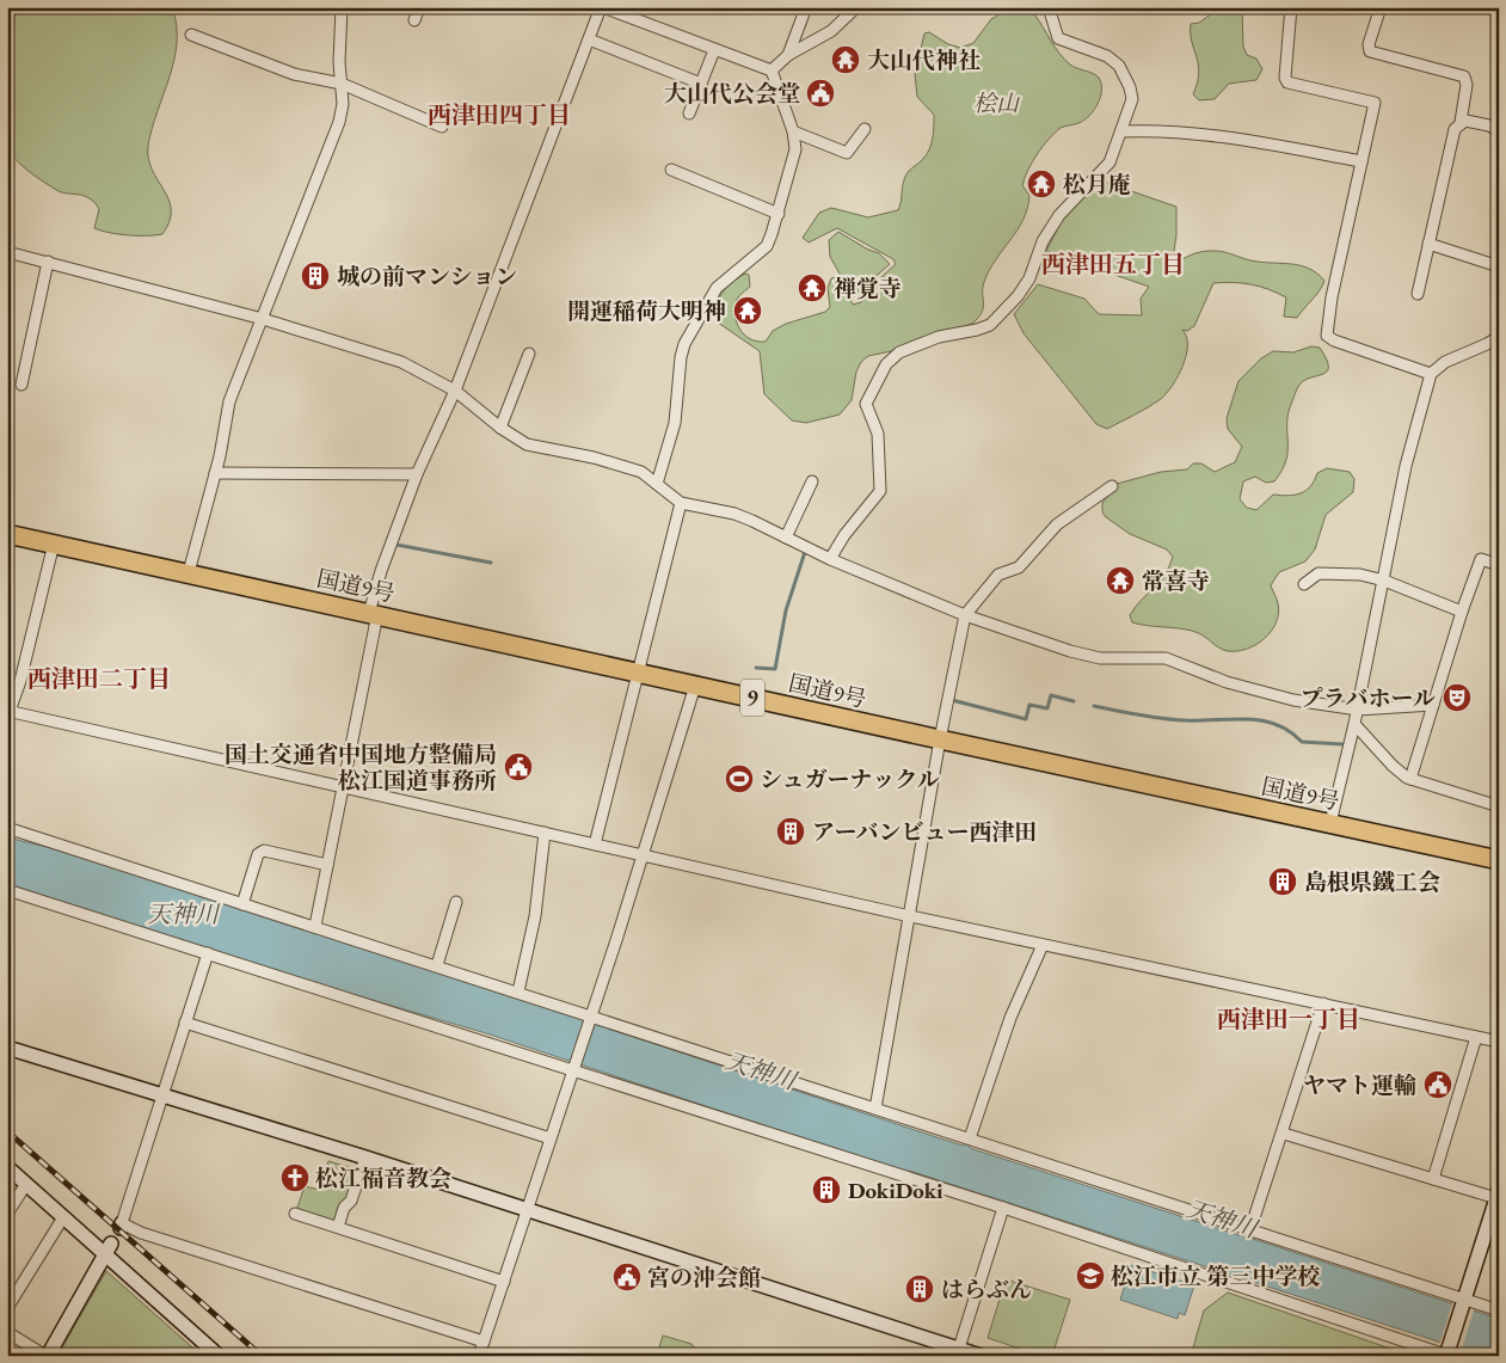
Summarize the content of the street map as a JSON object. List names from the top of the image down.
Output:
{
  "streets": {
    "highway": ["国道9号", "9"]
  },
  "districts": [
    "西津田四丁目",
    "西津田五丁目",
    "西津田二丁目",
    "西津田一丁目"
  ],
  "water": ["天神川"],
  "parks": ["桧山"],
  "places": {
    "temple": [
      "大山代神社",
      "松月庵",
      "禅覚寺",
      "開運稲荷大明神",
      "常喜寺"
    ],
    "public building": [
      "大山代公会堂",
      "国土交通省中国地方整備局 松江国道事務所",
      "ヤマト運輸",
      "宮の沖会館"
    ],
    "building": [
      "城の前マンション",
      "アーバンビュー西津田",
      "島根県鐵工会",
      "DokiDoki",
      "はらぶん"
    ],
    "theatre": ["プラバホール"],
    "sports": ["シュガーナックル"],
    "church": ["松江福音教会"],
    "school or university": ["松江市立 第三中学校"]
  }
}
